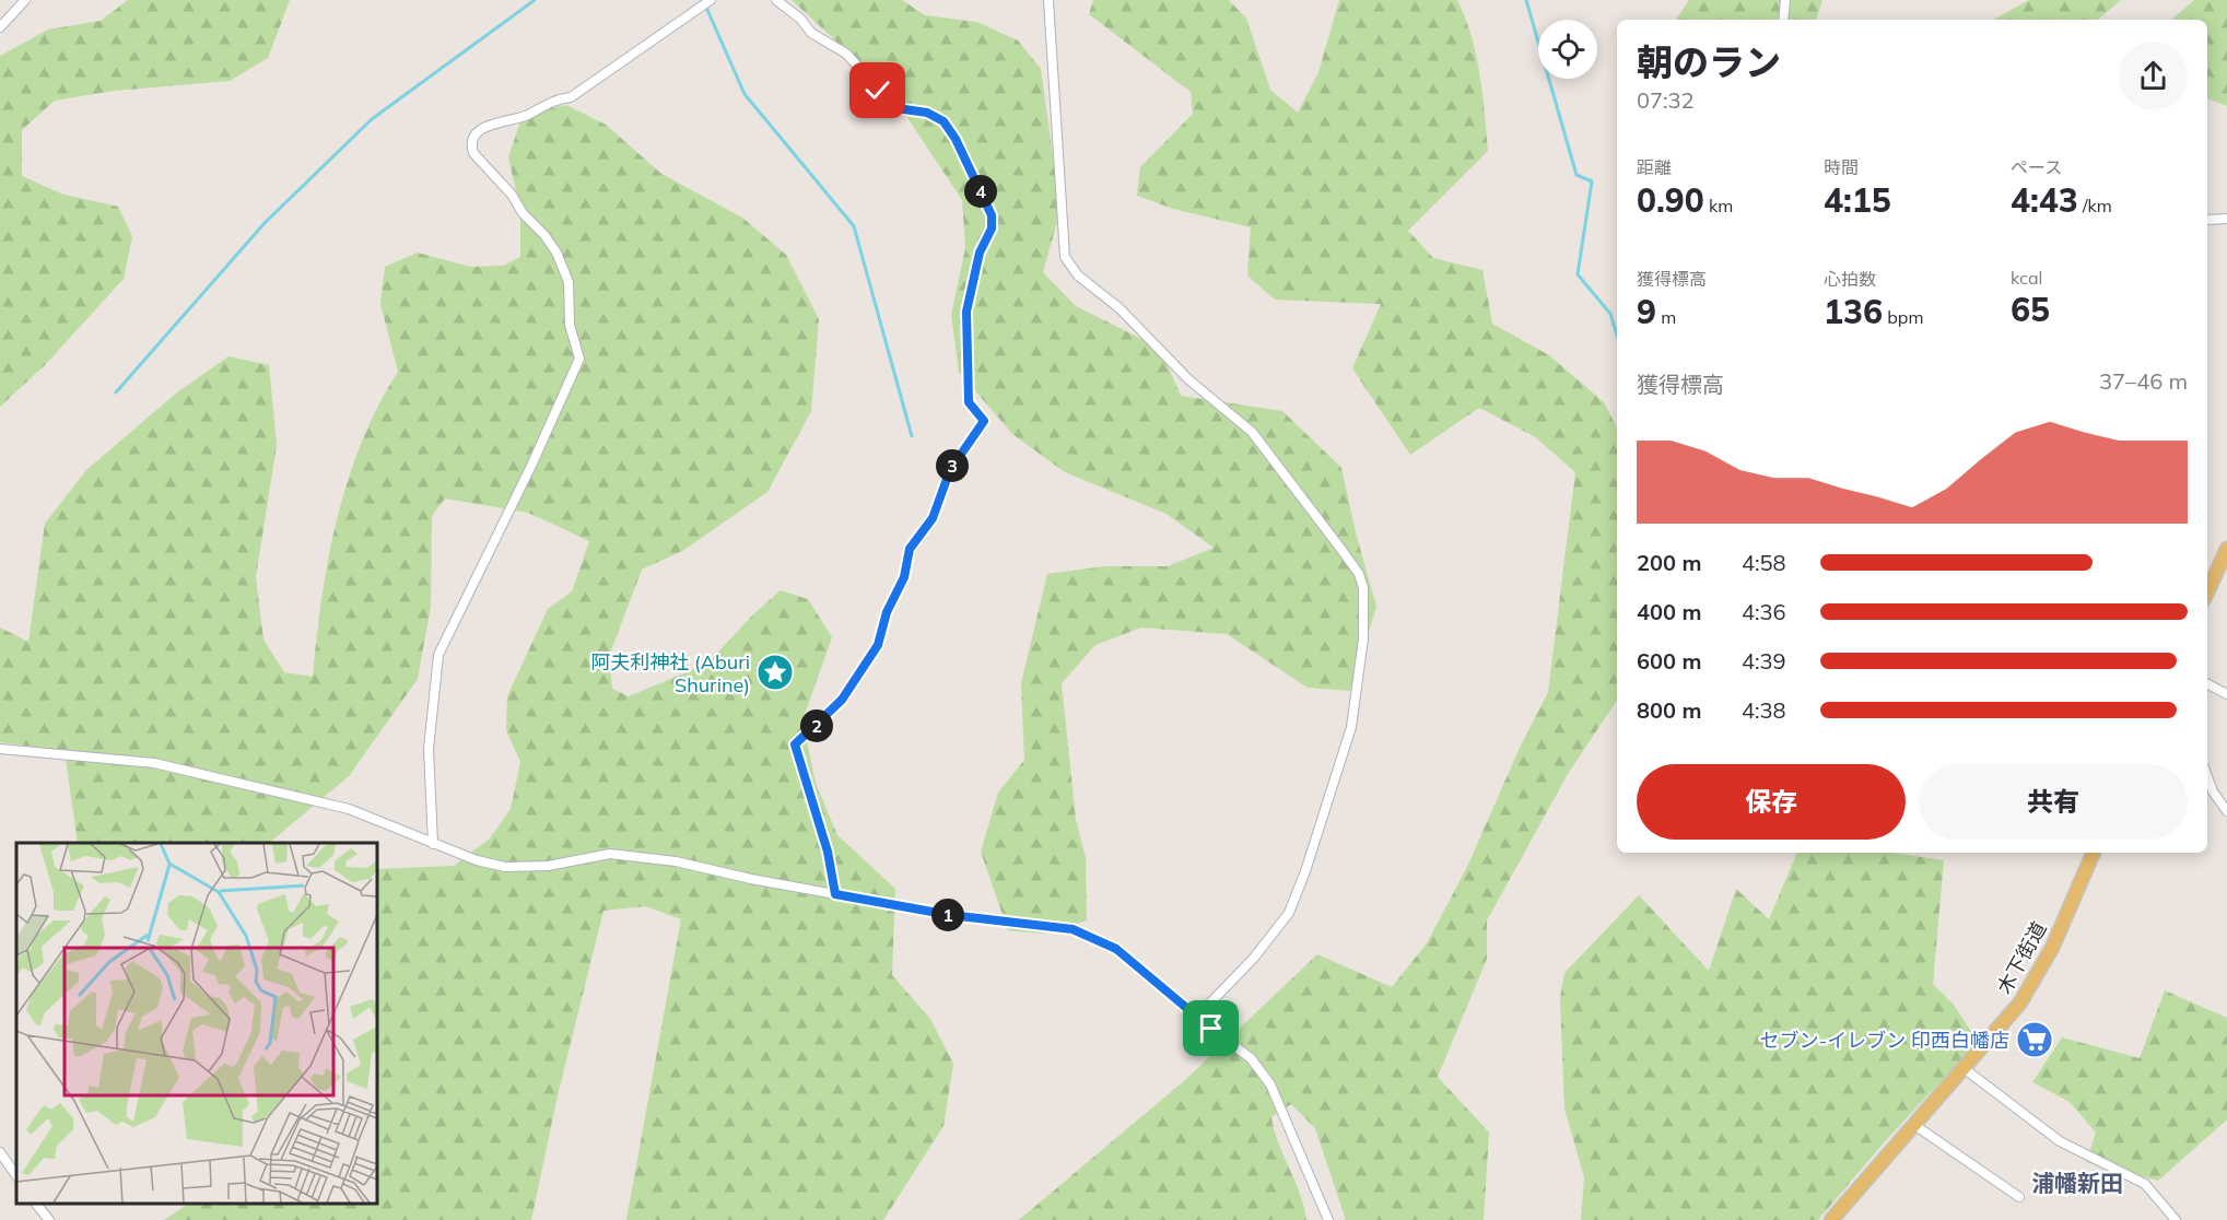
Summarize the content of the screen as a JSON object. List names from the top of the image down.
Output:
{
  "streets": {
    "main road": ["木下街道"]
  },
  "districts": ["浦幡新田"],
  "places": {
    "place": ["阿夫利神社 (Aburi Shurine)"],
    "supermarket": ["セブン-イレブン 印西白幡店"]
  },
  "page": {
    "heading": ["朝のラン", "07:32"],
    "stats": [
      ["距離", "0.90 km"],
      ["時間", "4:15"],
      ["ペース", "4:43 /km"],
      ["獲得標高", "9 m"],
      ["心拍数", "136 bpm"],
      ["kcal", "65"]
    ],
    "pins": [
      "4",
      "3",
      "2",
      "1"
    ],
    "chart": ["獲得標高", "37–46 m"],
    "list": [
      {
        "name": "200 m",
        "note": "4:58"
      },
      {
        "name": "400 m",
        "note": "4:36"
      },
      {
        "name": "600 m",
        "note": "4:39"
      },
      {
        "name": "800 m",
        "note": "4:38"
      }
    ],
    "buttons": ["保存", "共有"]
  }
}
